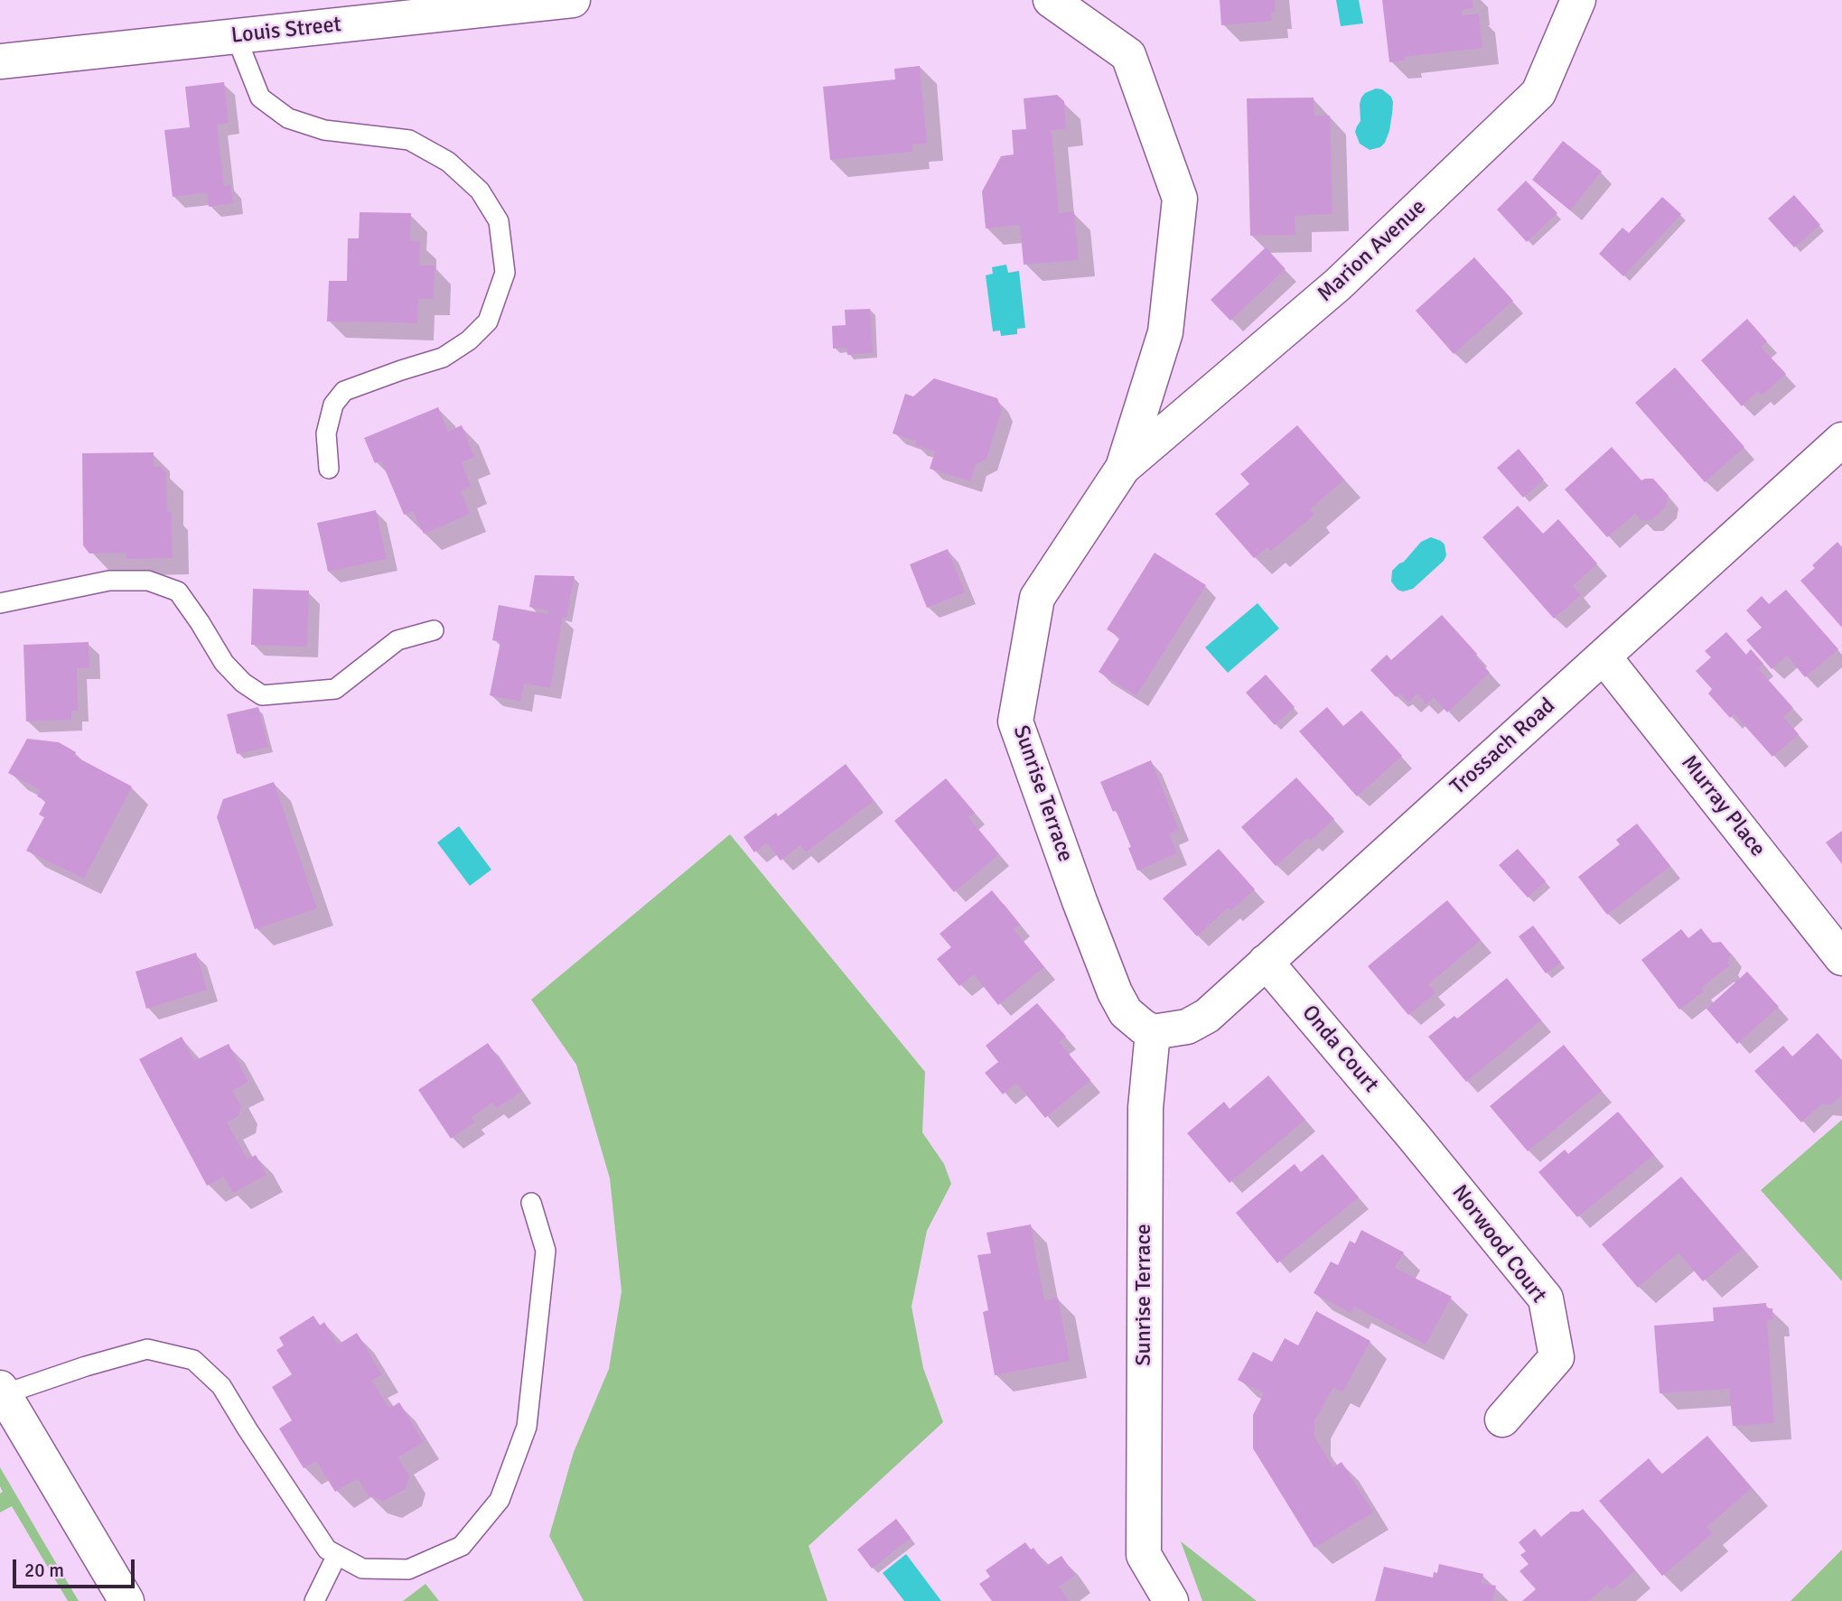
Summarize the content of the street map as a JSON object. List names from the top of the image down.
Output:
{
  "streets": {
    "street": [
      "Louis Street",
      "Marion Avenue",
      "Trossach Road",
      "Sunrise Terrace",
      "Murray Place",
      "Onda Court",
      "Norwood Court"
    ]
  },
  "crossings": [
    ["Marion Avenue", "Sunrise Terrace"],
    ["Trossach Road", "Sunrise Terrace"],
    ["Trossach Road", "Murray Place"],
    ["Trossach Road", "Onda Court"],
    ["Onda Court", "Norwood Court"]
  ],
  "scale_bar": "20 m"
}
